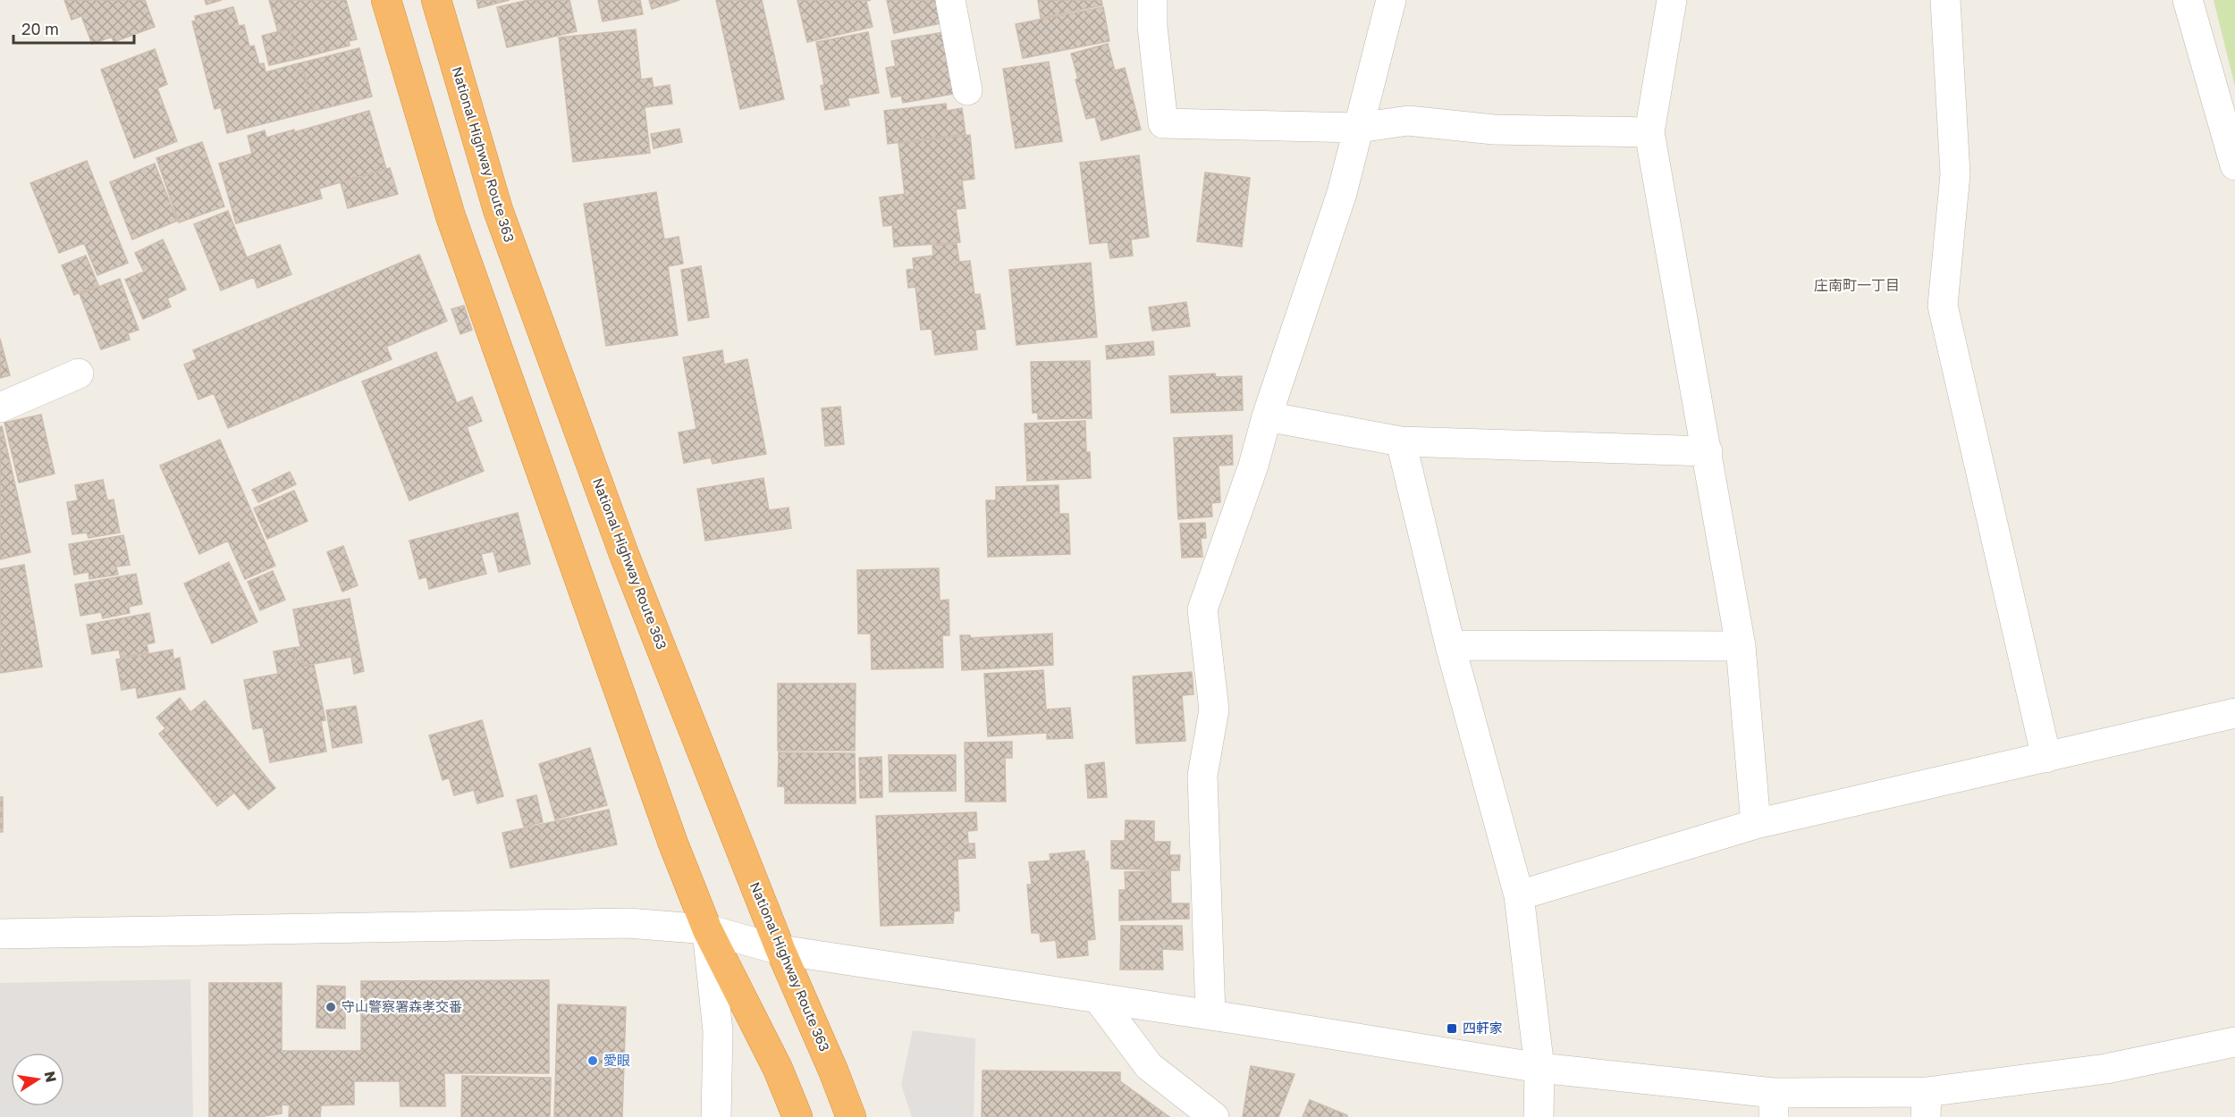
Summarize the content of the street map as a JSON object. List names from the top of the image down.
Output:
{
  "streets": {
    "highway": ["National Highway Route 363"]
  },
  "districts": ["庄南町一丁目"],
  "places": {
    "other": ["守山警察署森孝交番", "愛眼"],
    "transit": ["四軒家"]
  },
  "scale_bar": "20 m",
  "north": "right"
}
